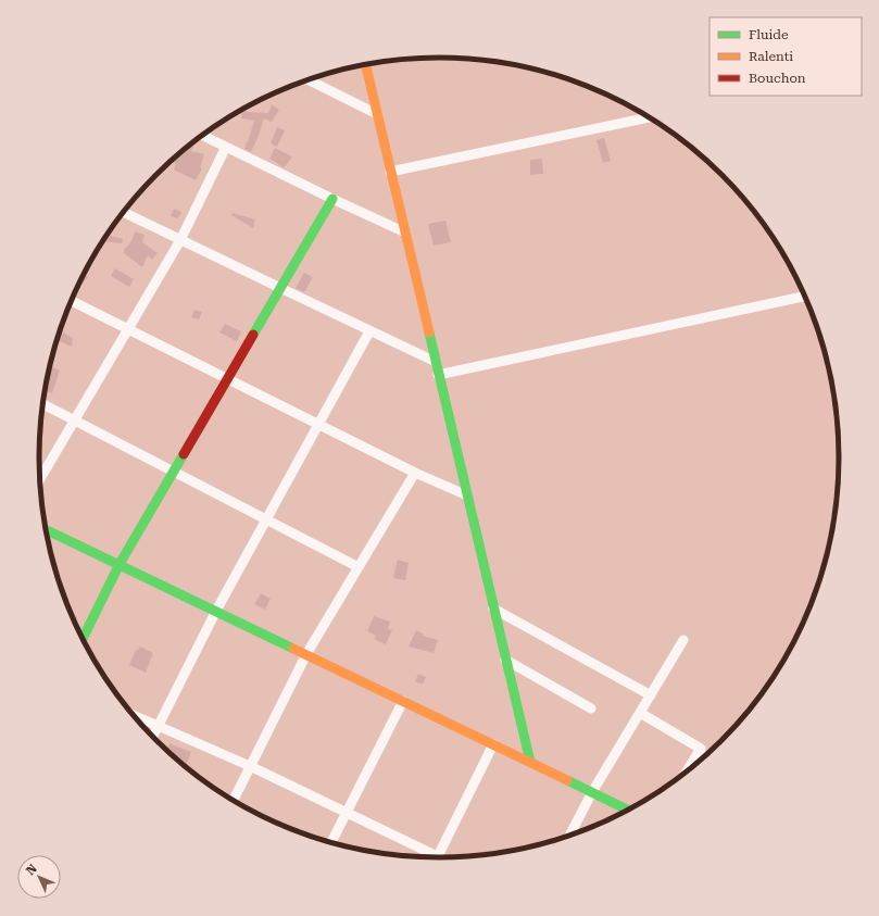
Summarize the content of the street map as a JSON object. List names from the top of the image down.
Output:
{
  "legend": ["Fluide", "Ralenti", "Bouchon"],
  "north": "top left"
}
